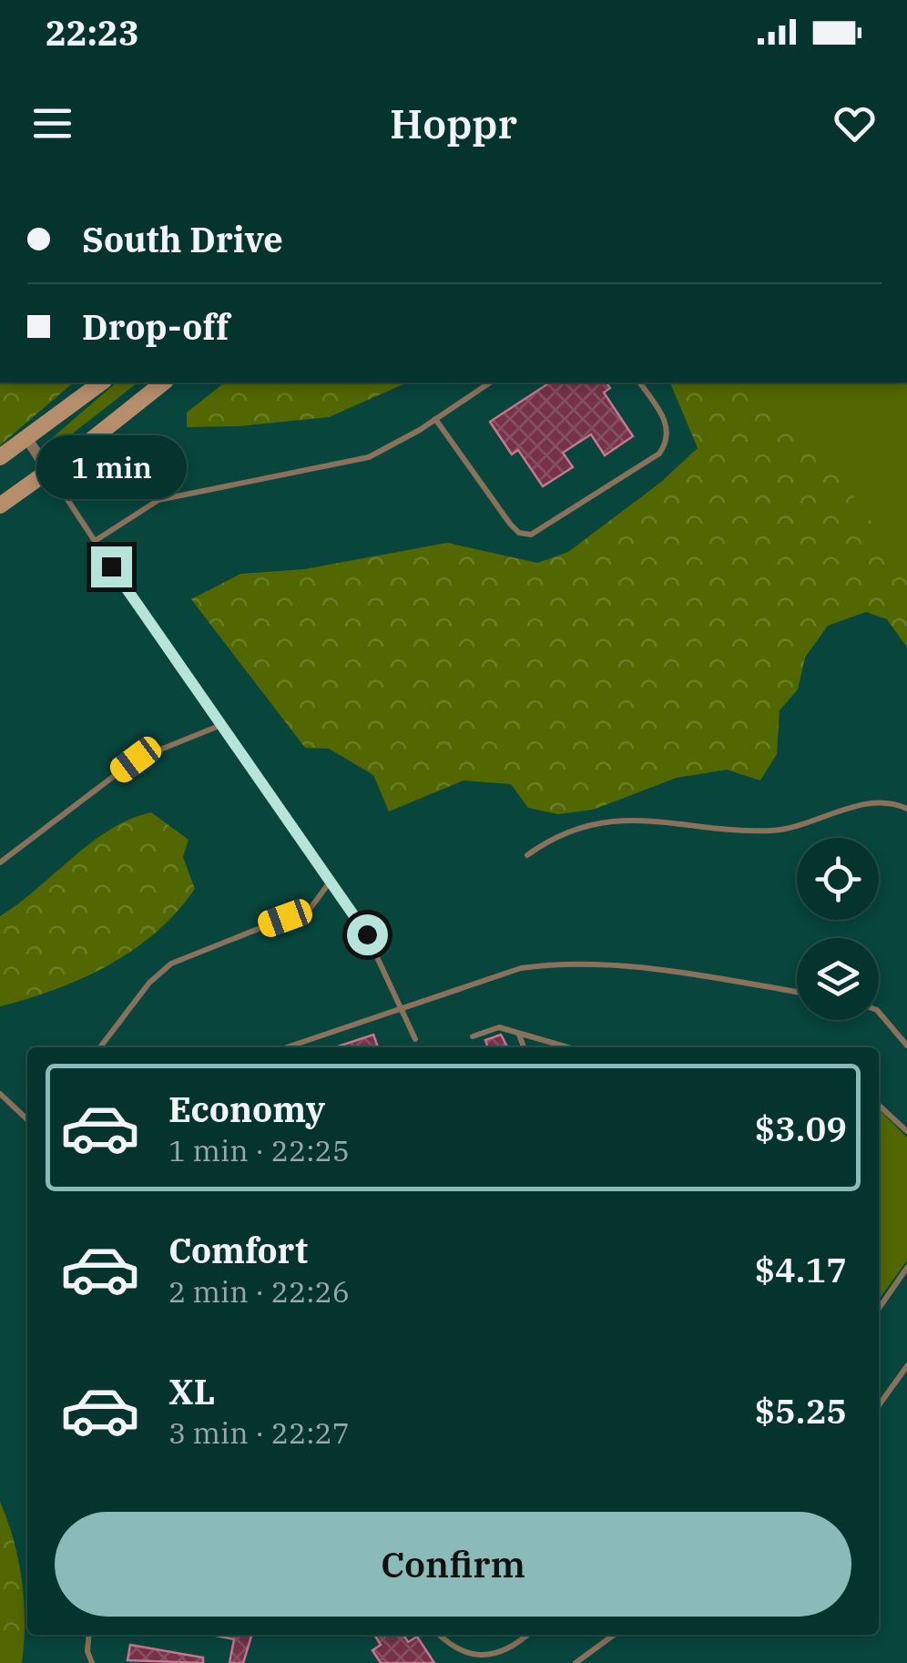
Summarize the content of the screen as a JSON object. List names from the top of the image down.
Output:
{
  "page": {
    "status": "22:23",
    "header": "Hoppr",
    "banner": ["South Drive", "Drop-off"],
    "bubble": "1 min",
    "list": [
      {
        "name": "Economy",
        "note": "1 min · 22:25",
        "value": "$3.09"
      },
      {
        "name": "Comfort",
        "note": "2 min · 22:26",
        "value": "$4.17"
      },
      {
        "name": "XL",
        "note": "3 min · 22:27",
        "value": "$5.25"
      }
    ],
    "buttons": "Confirm"
  }
}
